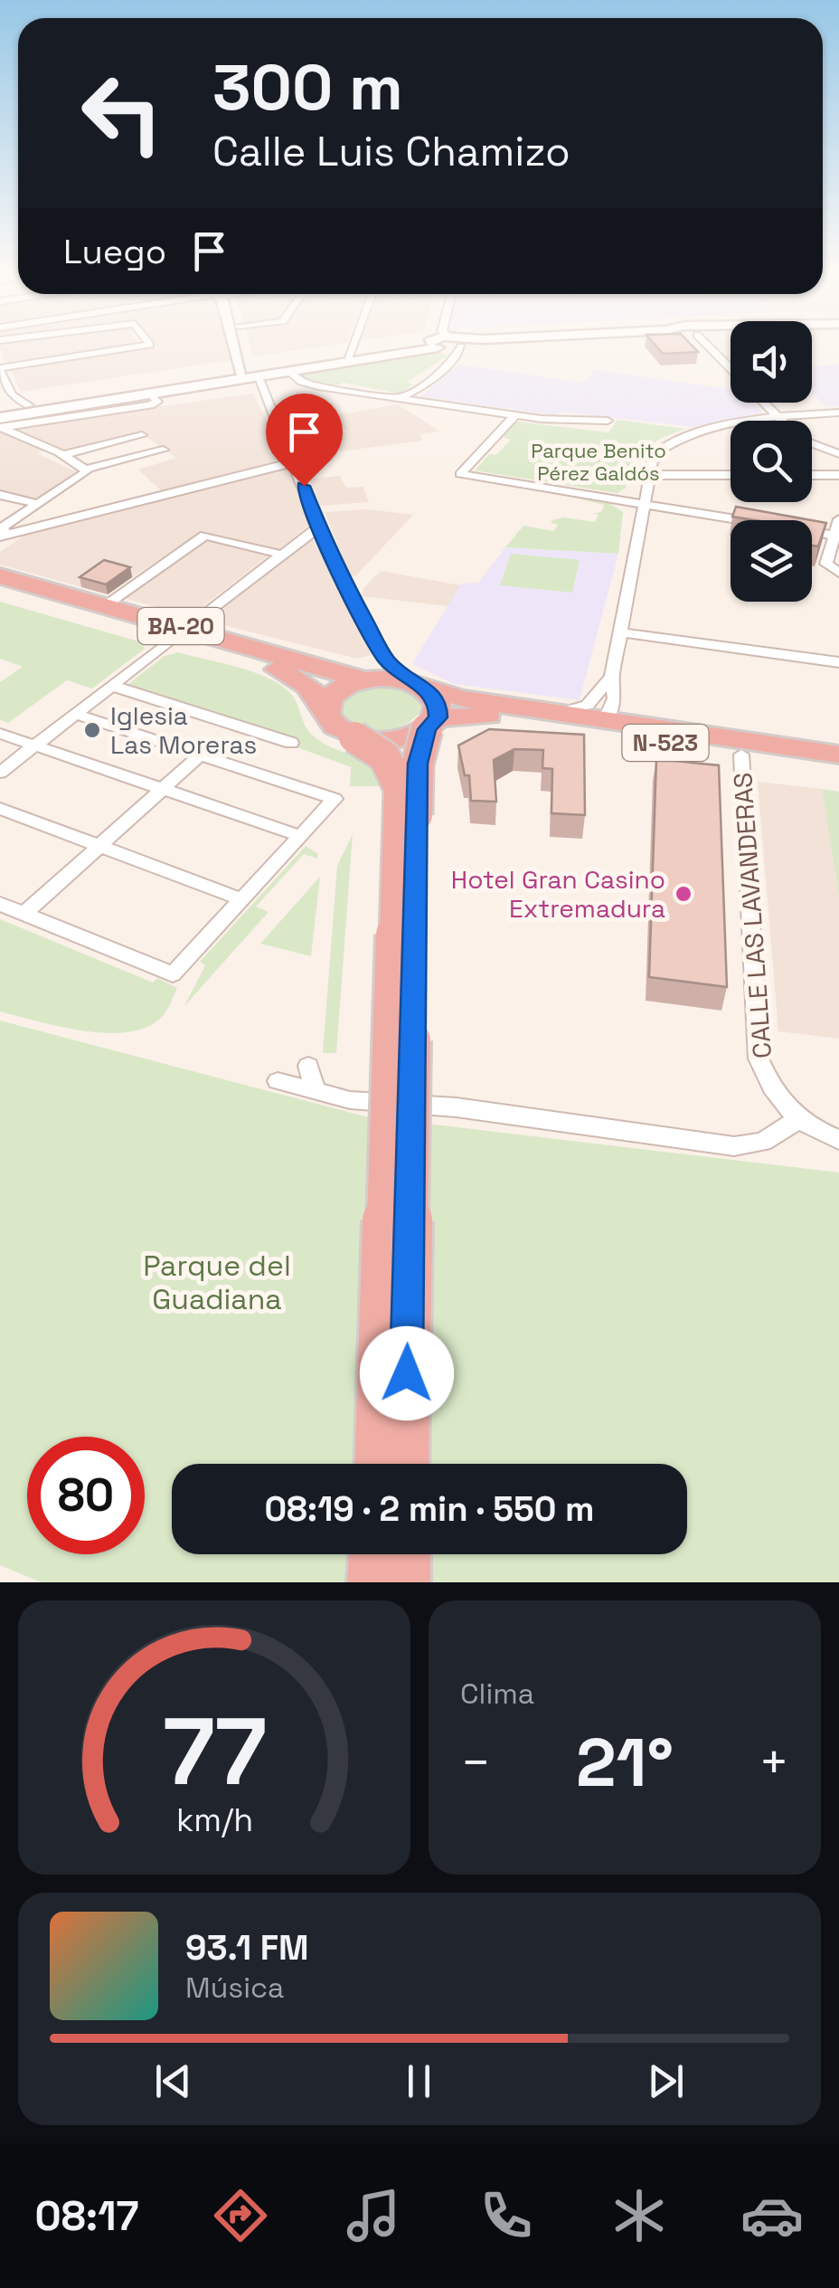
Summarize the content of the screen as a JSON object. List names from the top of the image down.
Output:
{
  "streets": {
    "highway": ["BA-20", "N-523"],
    "street": ["CALLE LAS LAVANDERAS"]
  },
  "crossings": [
    ["BA-20", "N-523"],
    ["N-523", "CALLE LAS LAVANDERAS"]
  ],
  "parks": ["Parque Benito Pérez Galdós", "Parque del Guadiana"],
  "places": ["Iglesia Las Moreras", "Hotel Gran Casino Extremadura"],
  "page": {
    "turn": ["300 m", "Calle Luis Chamizo"],
    "then": "Luego",
    "limit": "80",
    "trip": "08:19 · 2 min · 550 m",
    "tile": "Clima",
    "heat": ["−", "21°", "+"],
    "song": ["93.1 FM", "Música"],
    "tabs": "08:17",
    "gauge": ["77", "km/h"]
  }
}
